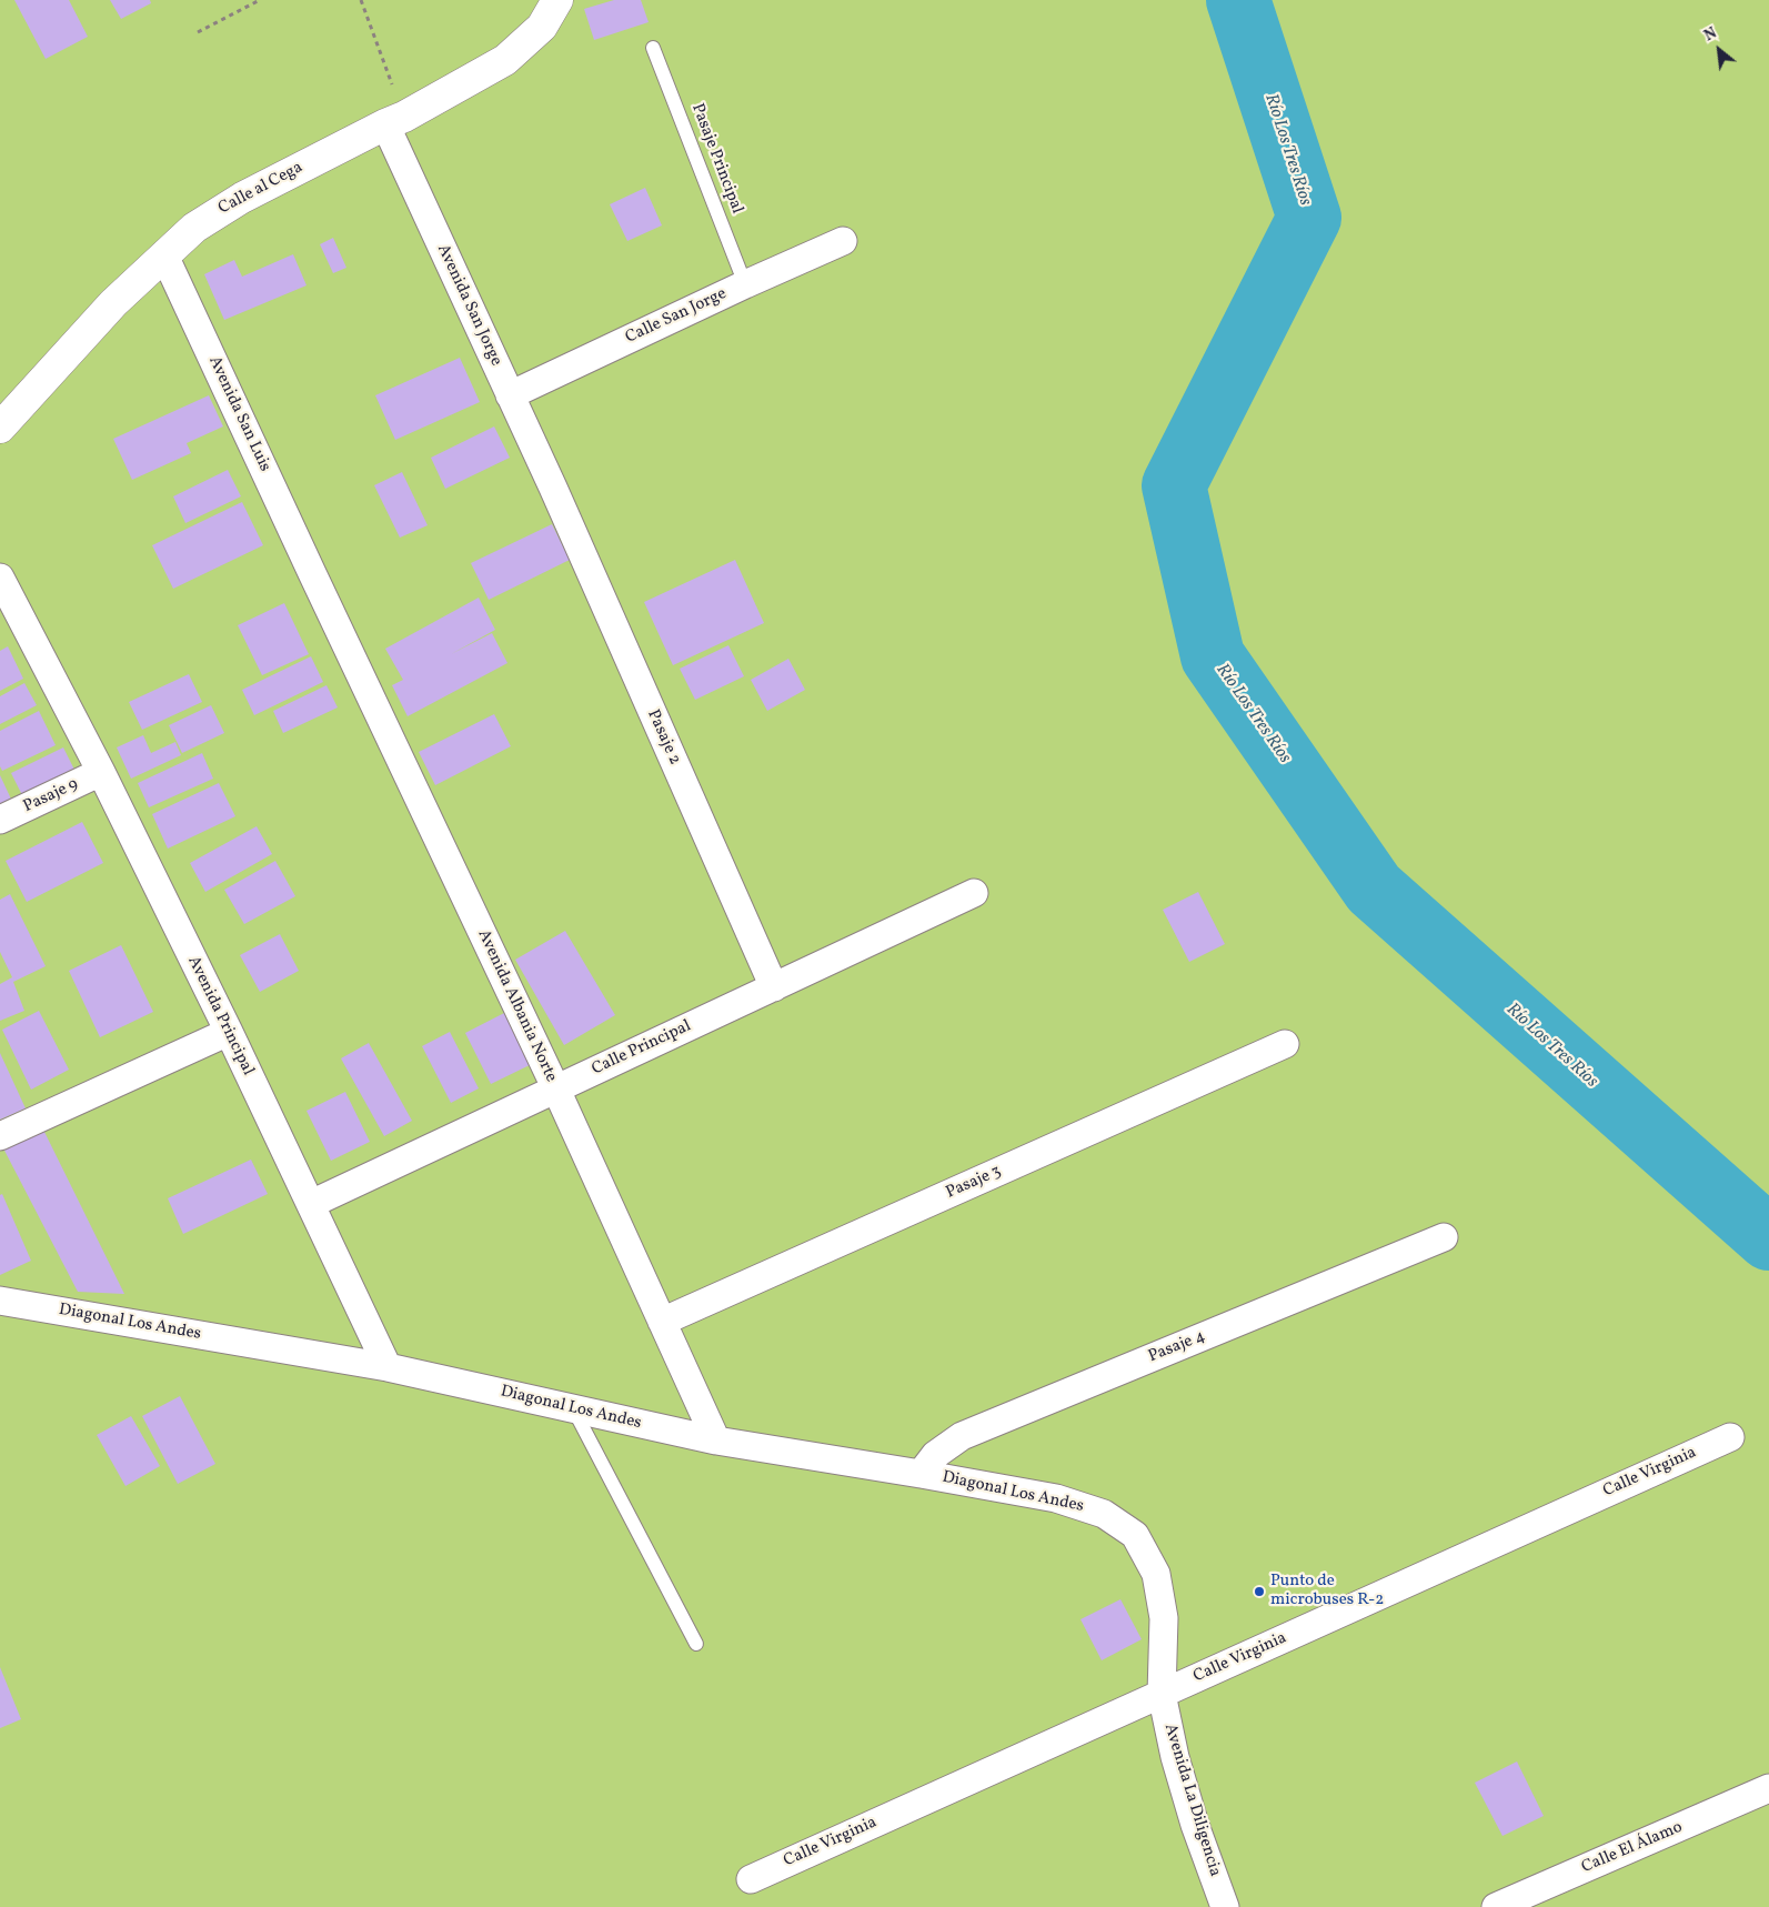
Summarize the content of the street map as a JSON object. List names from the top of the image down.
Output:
{
  "streets": {
    "street": [
      "Calle al Cega",
      "Avenida San Jorge",
      "Calle San Jorge",
      "Avenida San Luis",
      "Pasaje 2",
      "Pasaje 9",
      "Avenida Albania Norte",
      "Avenida Principal",
      "Calle Principal",
      "Pasaje 3",
      "Diagonal Los Andes",
      "Pasaje 4",
      "Calle Virginia",
      "Avenida La Diligencia",
      "Calle El Álamo"
    ],
    "lane": ["Pasaje Principal"]
  },
  "crossings": [
    ["Pasaje Principal", "Calle San Jorge"],
    ["Calle al Cega", "Avenida San Jorge"],
    ["Calle al Cega", "Avenida San Luis"],
    ["Avenida San Jorge", "Calle San Jorge"],
    ["Avenida San Jorge", "Pasaje 2"],
    ["Avenida San Luis", "Avenida Albania Norte"],
    ["Pasaje 2", "Calle Principal"],
    ["Pasaje 9", "Avenida Principal"],
    ["Avenida Albania Norte", "Calle Principal"],
    ["Avenida Albania Norte", "Pasaje 3"],
    ["Avenida Albania Norte", "Diagonal Los Andes"],
    ["Avenida Principal", "Calle Principal"],
    ["Avenida Principal", "Diagonal Los Andes"],
    ["Diagonal Los Andes", "Pasaje 4"],
    ["Diagonal Los Andes", "Avenida La Diligencia"],
    ["Calle Virginia", "Avenida La Diligencia"]
  ],
  "water": ["Río Los Tres Ríos"],
  "places": ["Punto de microbuses R-2"],
  "north": "top left"
}
